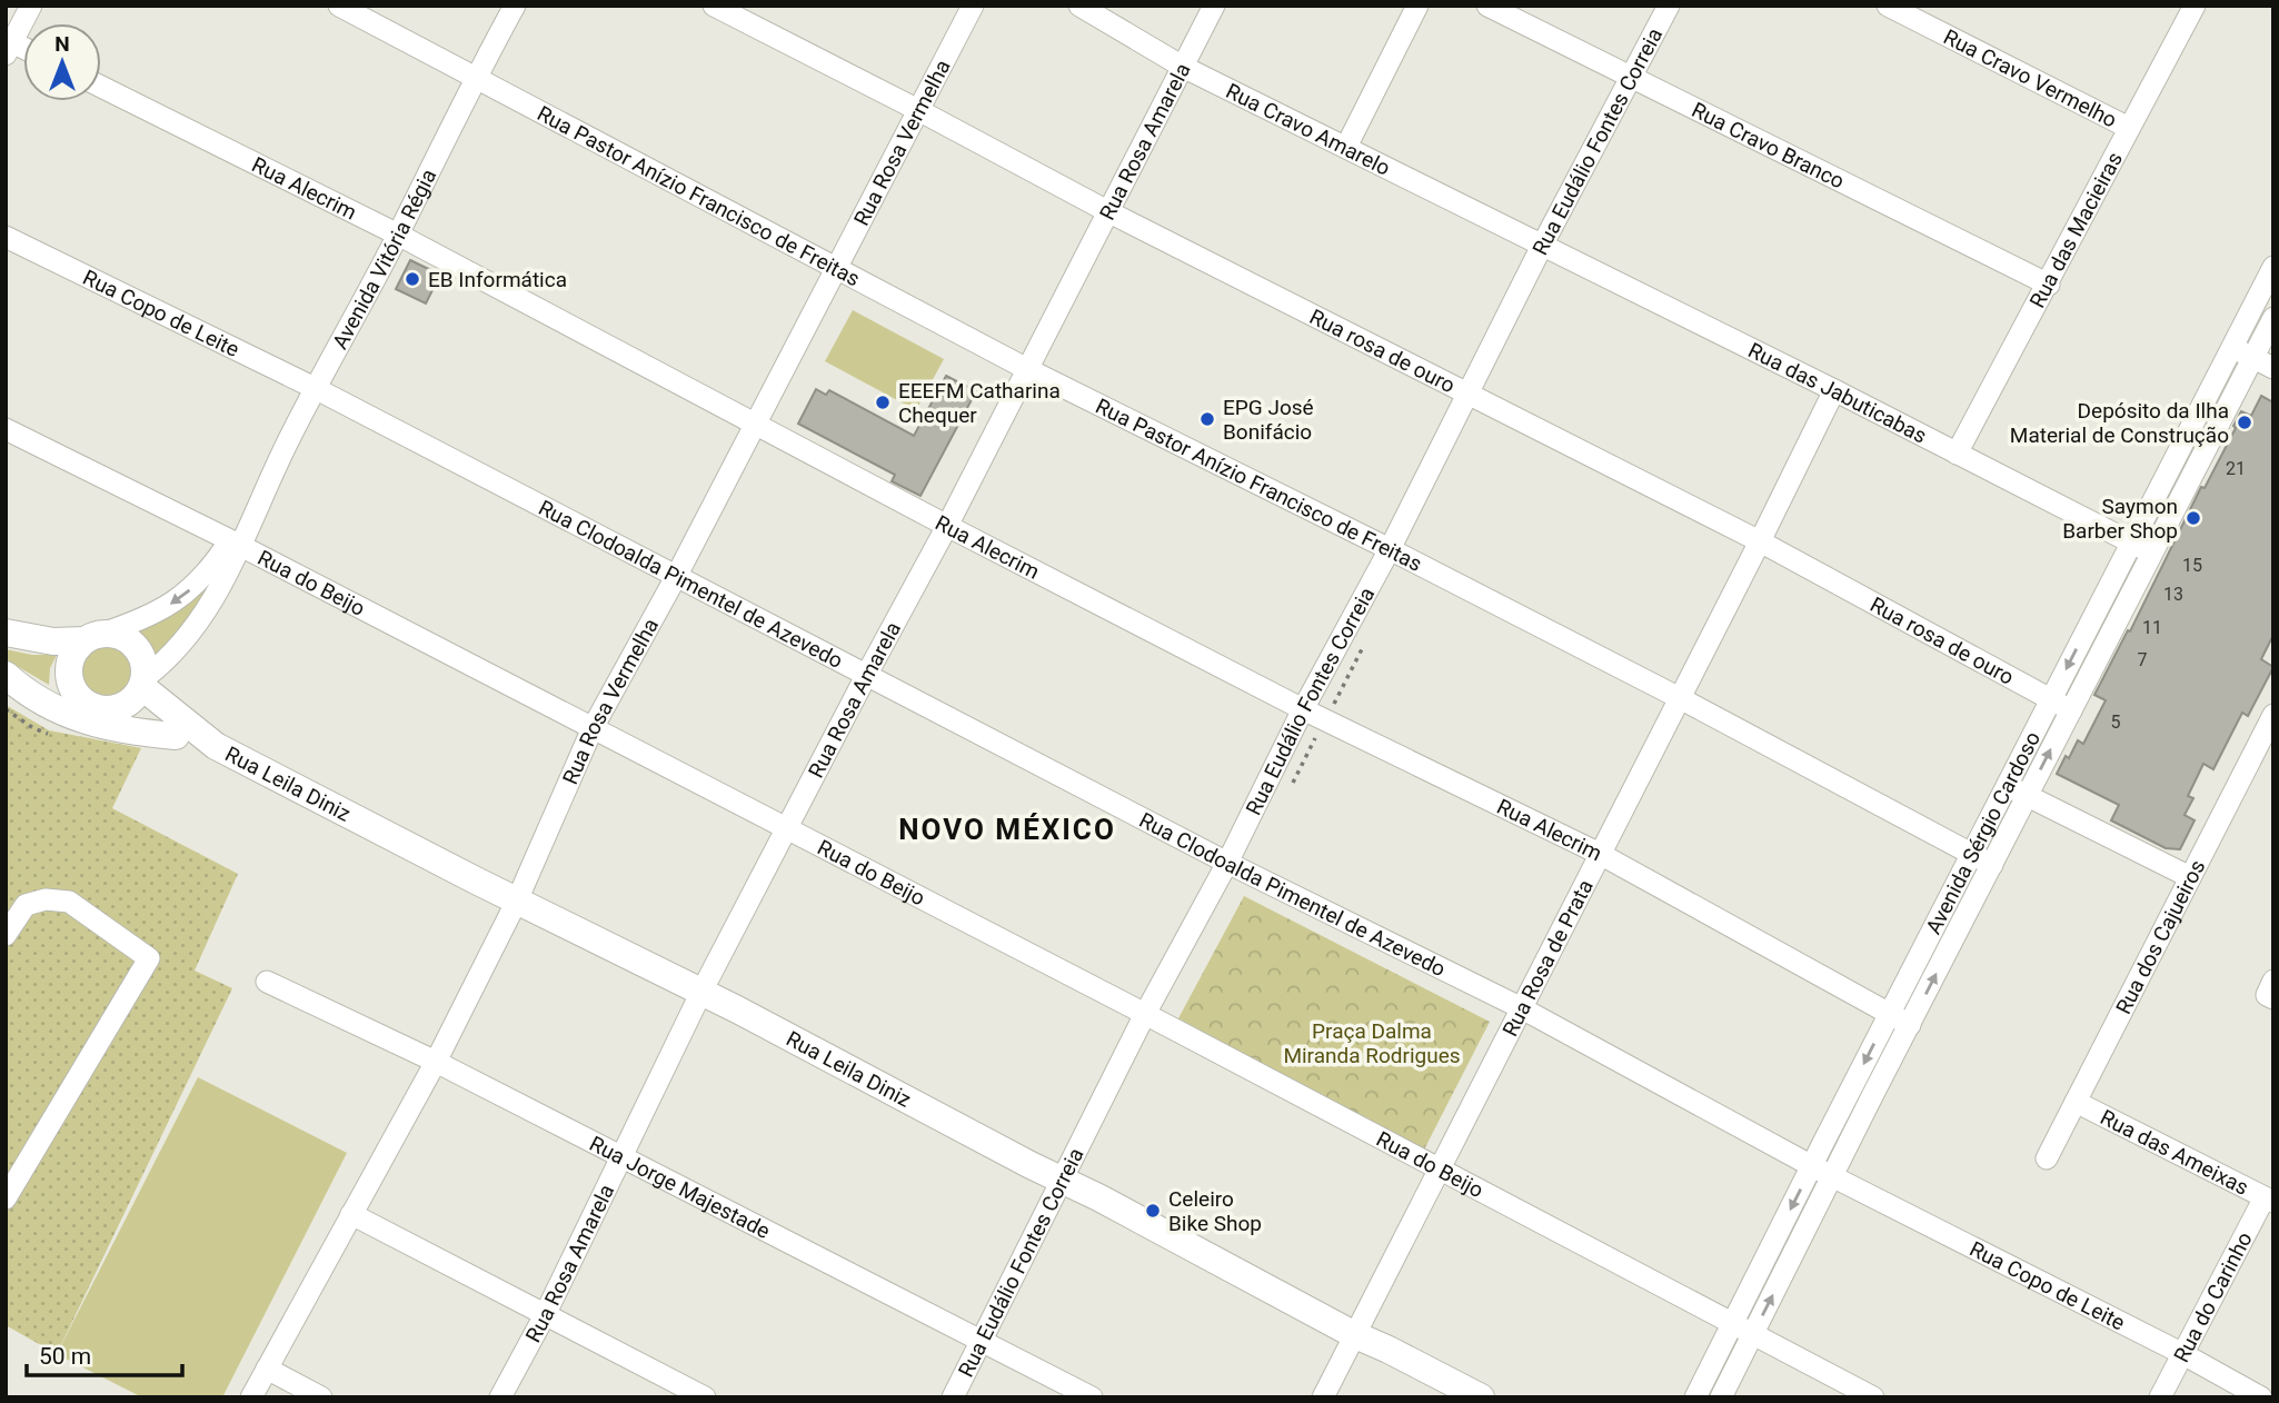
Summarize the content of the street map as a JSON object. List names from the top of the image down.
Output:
{
  "streets": {
    "main road": ["Rua Leila Diniz"],
    "street": [
      "Rua Cravo Vermelho",
      "Rua Cravo Amarelo",
      "Rua Eudálio Fontes Correia",
      "Rua Rosa Amarela",
      "Rua Rosa Vermelha",
      "Rua Cravo Branco",
      "Rua Alecrim",
      "Rua Pastor Anízio Francisco de Freitas",
      "Rua das Macieiras",
      "Avenida Vitória Régia",
      "Rua Copo de Leite",
      "Rua rosa de ouro",
      "Rua das Jabuticabas",
      "Rua Clodoalda Pimentel de Azevedo",
      "Rua do Beijo",
      "Avenida Sérgio Cardoso",
      "Rua dos Cajueiros",
      "Rua Rosa de Prata",
      "Rua das Ameixas",
      "Rua Jorge Majestade",
      "Rua do Carinho"
    ]
  },
  "crossings": [
    ["Rua Cravo Vermelho", "Rua das Macieiras"],
    ["Rua Cravo Amarelo", "Rua Eudálio Fontes Correia"],
    ["Rua Cravo Amarelo", "Rua Rosa Amarela"],
    ["Rua Cravo Amarelo", "Rua das Jabuticabas"],
    ["Rua Eudálio Fontes Correia", "Rua Cravo Branco"],
    ["Rua Eudálio Fontes Correia", "Rua Alecrim"],
    ["Rua Eudálio Fontes Correia", "Rua Pastor Anízio Francisco de Freitas"],
    ["Rua Eudálio Fontes Correia", "Rua rosa de ouro"],
    ["Rua Eudálio Fontes Correia", "Rua das Jabuticabas"],
    ["Rua Eudálio Fontes Correia", "Rua Clodoalda Pimentel de Azevedo"],
    ["Rua Eudálio Fontes Correia", "Rua do Beijo"],
    ["Rua Eudálio Fontes Correia", "Rua Leila Diniz"],
    ["Rua Eudálio Fontes Correia", "Rua Jorge Majestade"],
    ["Rua Rosa Amarela", "Rua Alecrim"],
    ["Rua Rosa Amarela", "Rua Pastor Anízio Francisco de Freitas"],
    ["Rua Rosa Amarela", "Rua rosa de ouro"],
    ["Rua Rosa Amarela", "Rua Clodoalda Pimentel de Azevedo"],
    ["Rua Rosa Amarela", "Rua do Beijo"],
    ["Rua Rosa Amarela", "Rua Leila Diniz"],
    ["Rua Rosa Amarela", "Rua Jorge Majestade"],
    ["Rua Rosa Vermelha", "Rua Alecrim"],
    ["Rua Rosa Vermelha", "Rua Pastor Anízio Francisco de Freitas"],
    ["Rua Rosa Vermelha", "Rua rosa de ouro"],
    ["Rua Rosa Vermelha", "Rua Clodoalda Pimentel de Azevedo"],
    ["Rua Rosa Vermelha", "Rua do Beijo"],
    ["Rua Rosa Vermelha", "Rua Leila Diniz"],
    ["Rua Rosa Vermelha", "Rua Jorge Majestade"],
    ["Rua Cravo Branco", "Rua das Macieiras"],
    ["Rua Alecrim", "Avenida Vitória Régia"],
    ["Rua Alecrim", "Avenida Sérgio Cardoso"],
    ["Rua Alecrim", "Rua Rosa de Prata"],
    ["Rua Pastor Anízio Francisco de Freitas", "Avenida Vitória Régia"],
    ["Rua Pastor Anízio Francisco de Freitas", "Avenida Sérgio Cardoso"],
    ["Rua Pastor Anízio Francisco de Freitas", "Rua Rosa de Prata"],
    ["Rua das Macieiras", "Rua das Jabuticabas"],
    ["Avenida Vitória Régia", "Rua Copo de Leite"],
    ["Avenida Vitória Régia", "Rua Clodoalda Pimentel de Azevedo"],
    ["Avenida Vitória Régia", "Rua do Beijo"],
    ["Avenida Vitória Régia", "Rua Leila Diniz"],
    ["Rua Copo de Leite", "Rua Clodoalda Pimentel de Azevedo"],
    ["Rua Copo de Leite", "Avenida Sérgio Cardoso"],
    ["Rua Copo de Leite", "Rua do Carinho"],
    ["Rua rosa de ouro", "Avenida Sérgio Cardoso"],
    ["Rua rosa de ouro", "Rua Rosa de Prata"],
    ["Rua das Jabuticabas", "Avenida Sérgio Cardoso"],
    ["Rua das Jabuticabas", "Rua Rosa de Prata"],
    ["Rua Clodoalda Pimentel de Azevedo", "Avenida Sérgio Cardoso"],
    ["Rua Clodoalda Pimentel de Azevedo", "Rua Rosa de Prata"],
    ["Rua do Beijo", "Avenida Sérgio Cardoso"],
    ["Rua do Beijo", "Rua Rosa de Prata"],
    ["Rua Leila Diniz", "Rua Rosa de Prata"],
    ["Rua dos Cajueiros", "Rua das Ameixas"],
    ["Rua das Ameixas", "Rua do Carinho"]
  ],
  "districts": ["NOVO MÉXICO"],
  "parks": ["Praça Dalma Miranda Rodrigues"],
  "places": [
    "EB Informática",
    "EEEFM Catharina Chequer",
    "EPG José Bonifácio",
    "Depósito da Ilha Material de Construção",
    "Saymon Barber Shop",
    "Celeiro Bike Shop"
  ],
  "house_numbers": [
    "21",
    "15",
    "13",
    "11",
    "7",
    "5"
  ],
  "scale_bar": "50 m",
  "north": "top"
}
